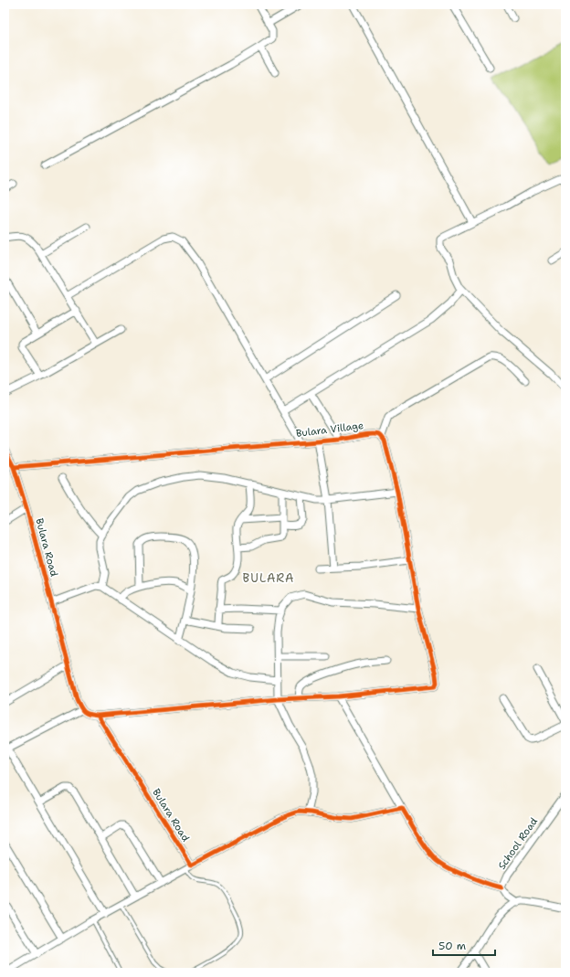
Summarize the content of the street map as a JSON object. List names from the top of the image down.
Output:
{
  "streets": {
    "street": ["Bulara Village", "Bulara Road", "School Road"]
  },
  "crossings": [
    ["Bulara Village", "Bulara Road"]
  ],
  "districts": ["BULARA"],
  "scale_bar": "50 m"
}
